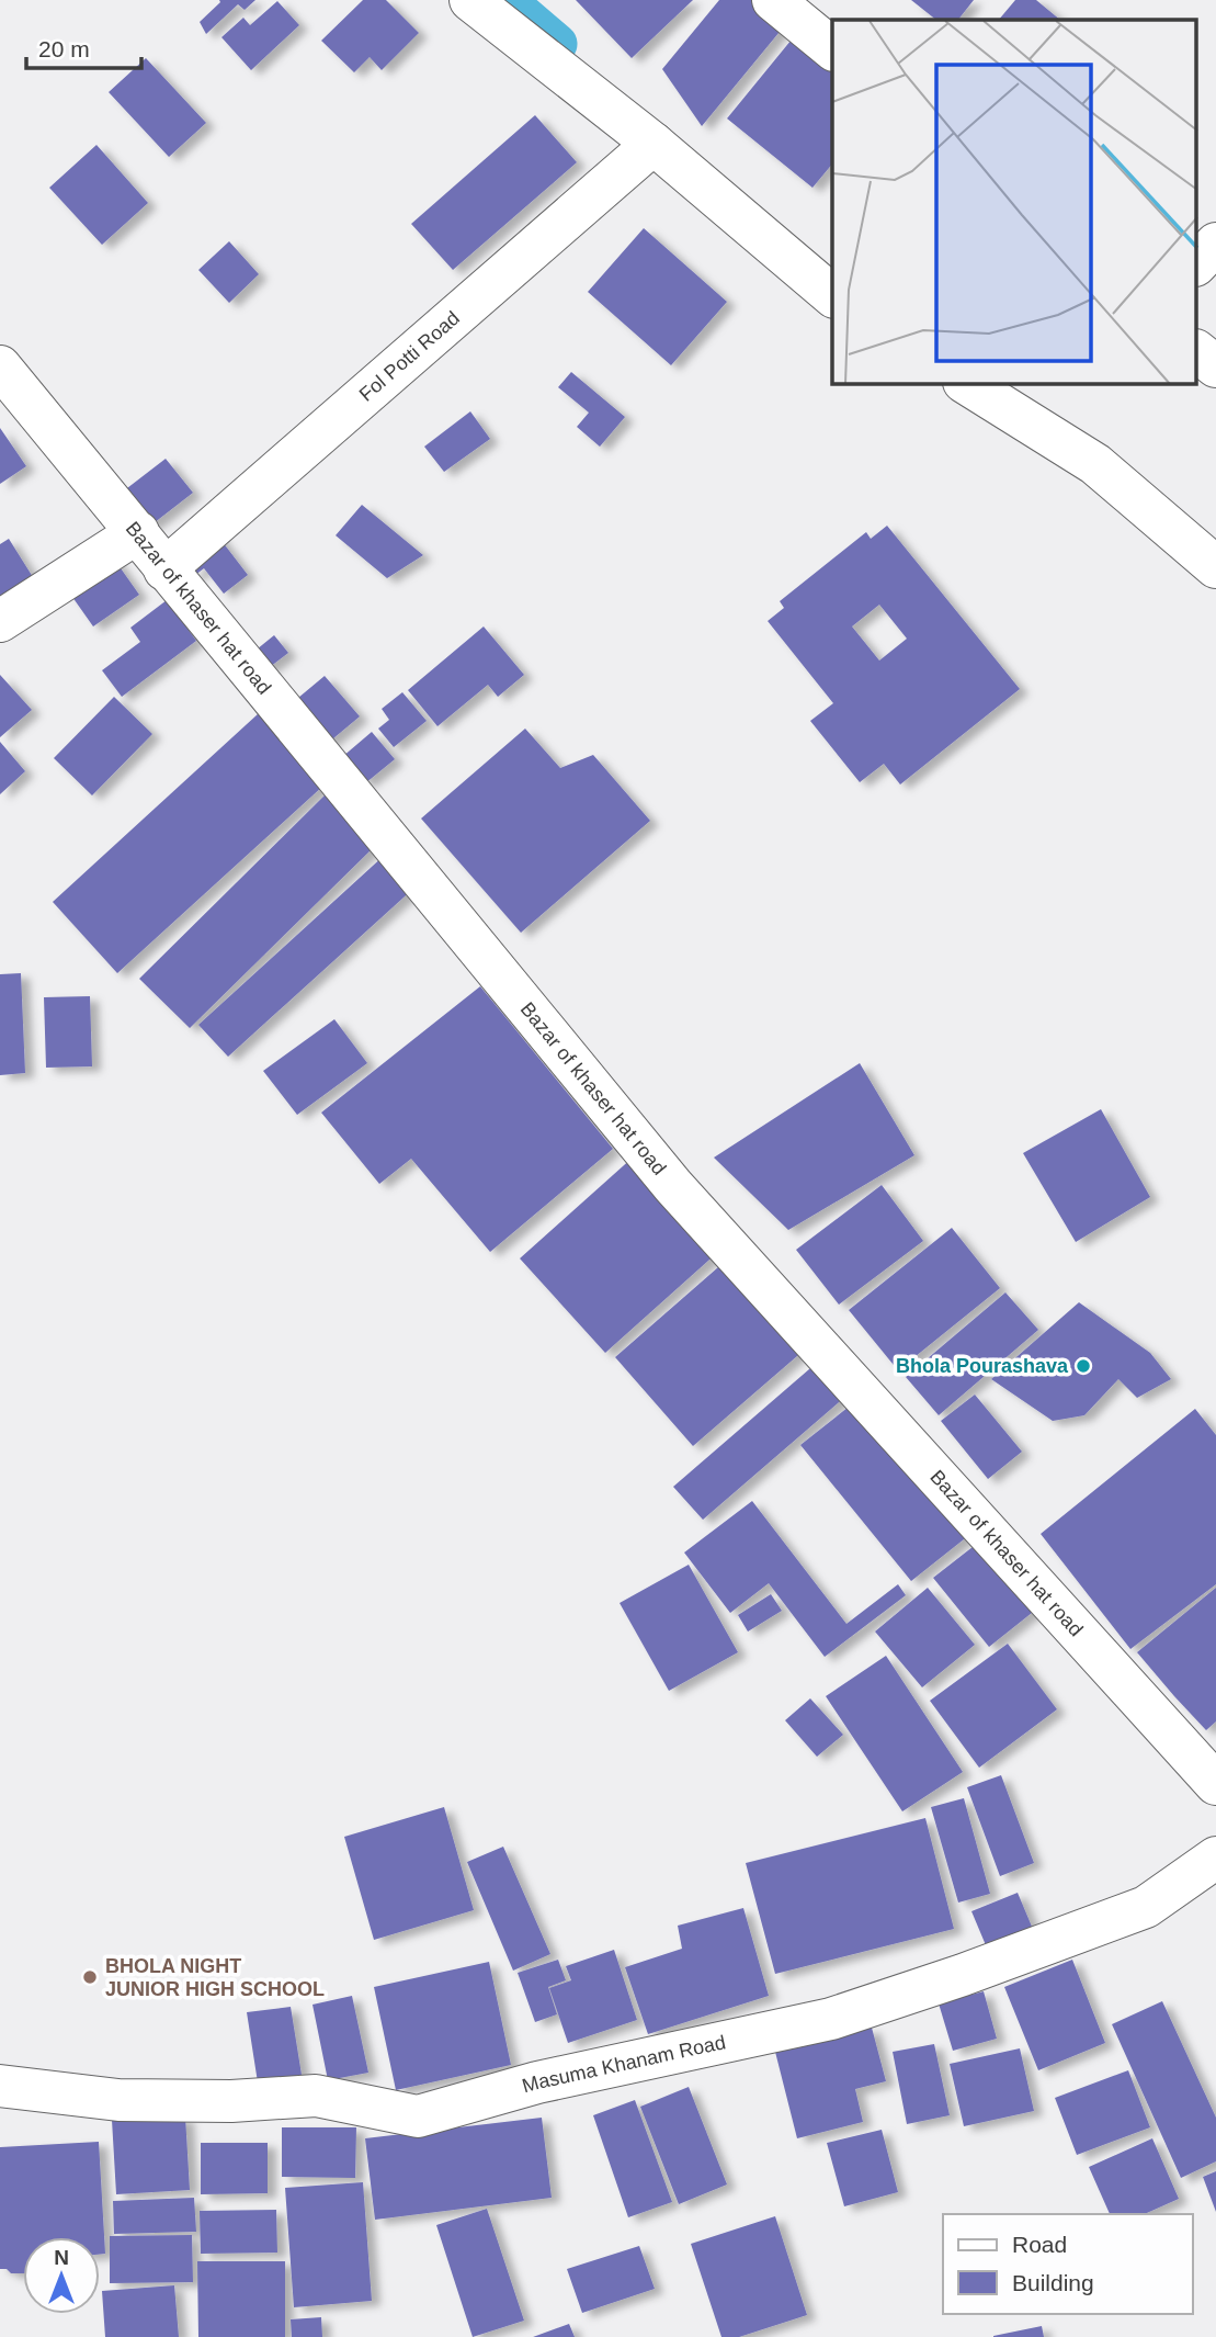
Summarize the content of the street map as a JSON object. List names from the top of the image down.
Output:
{
  "streets": {
    "street": ["Fol Potti Road", "Bazar of khaser hat road", "Masuma Khanam Road"]
  },
  "crossings": [
    ["Fol Potti Road", "Bazar of khaser hat road"]
  ],
  "places": ["Bhola Pourashava", "BHOLA NIGHT JUNIOR HIGH SCHOOL"],
  "legend": ["Road", "Building"],
  "scale_bar": "20 m",
  "north": "top"
}
